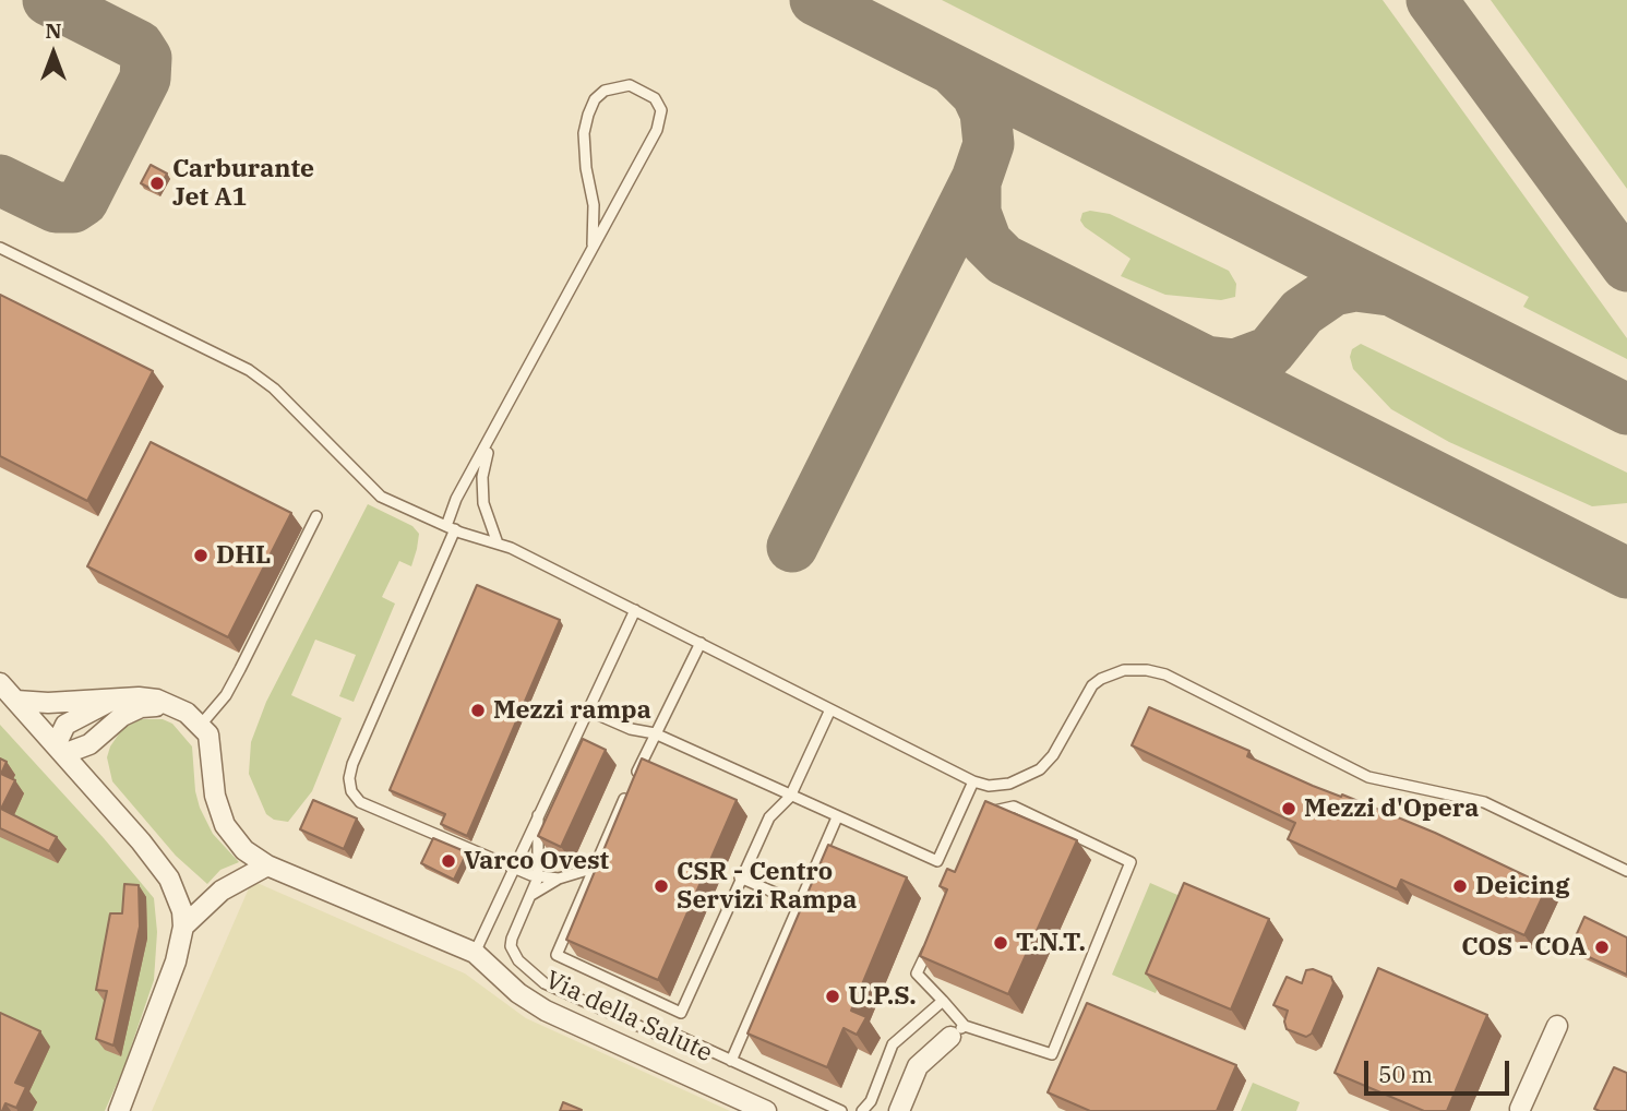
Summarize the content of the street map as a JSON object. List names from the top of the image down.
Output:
{
  "streets": {
    "street": ["Via della Salute"]
  },
  "places": [
    "Carburante Jet A1",
    "DHL",
    "Mezzi rampa",
    "Mezzi d'Opera",
    "Varco Ovest",
    "CSR - Centro Servizi Rampa",
    "Deicing",
    "T.N.T.",
    "COS - COA",
    "U.P.S."
  ],
  "scale_bar": "50 m",
  "north": "top"
}
